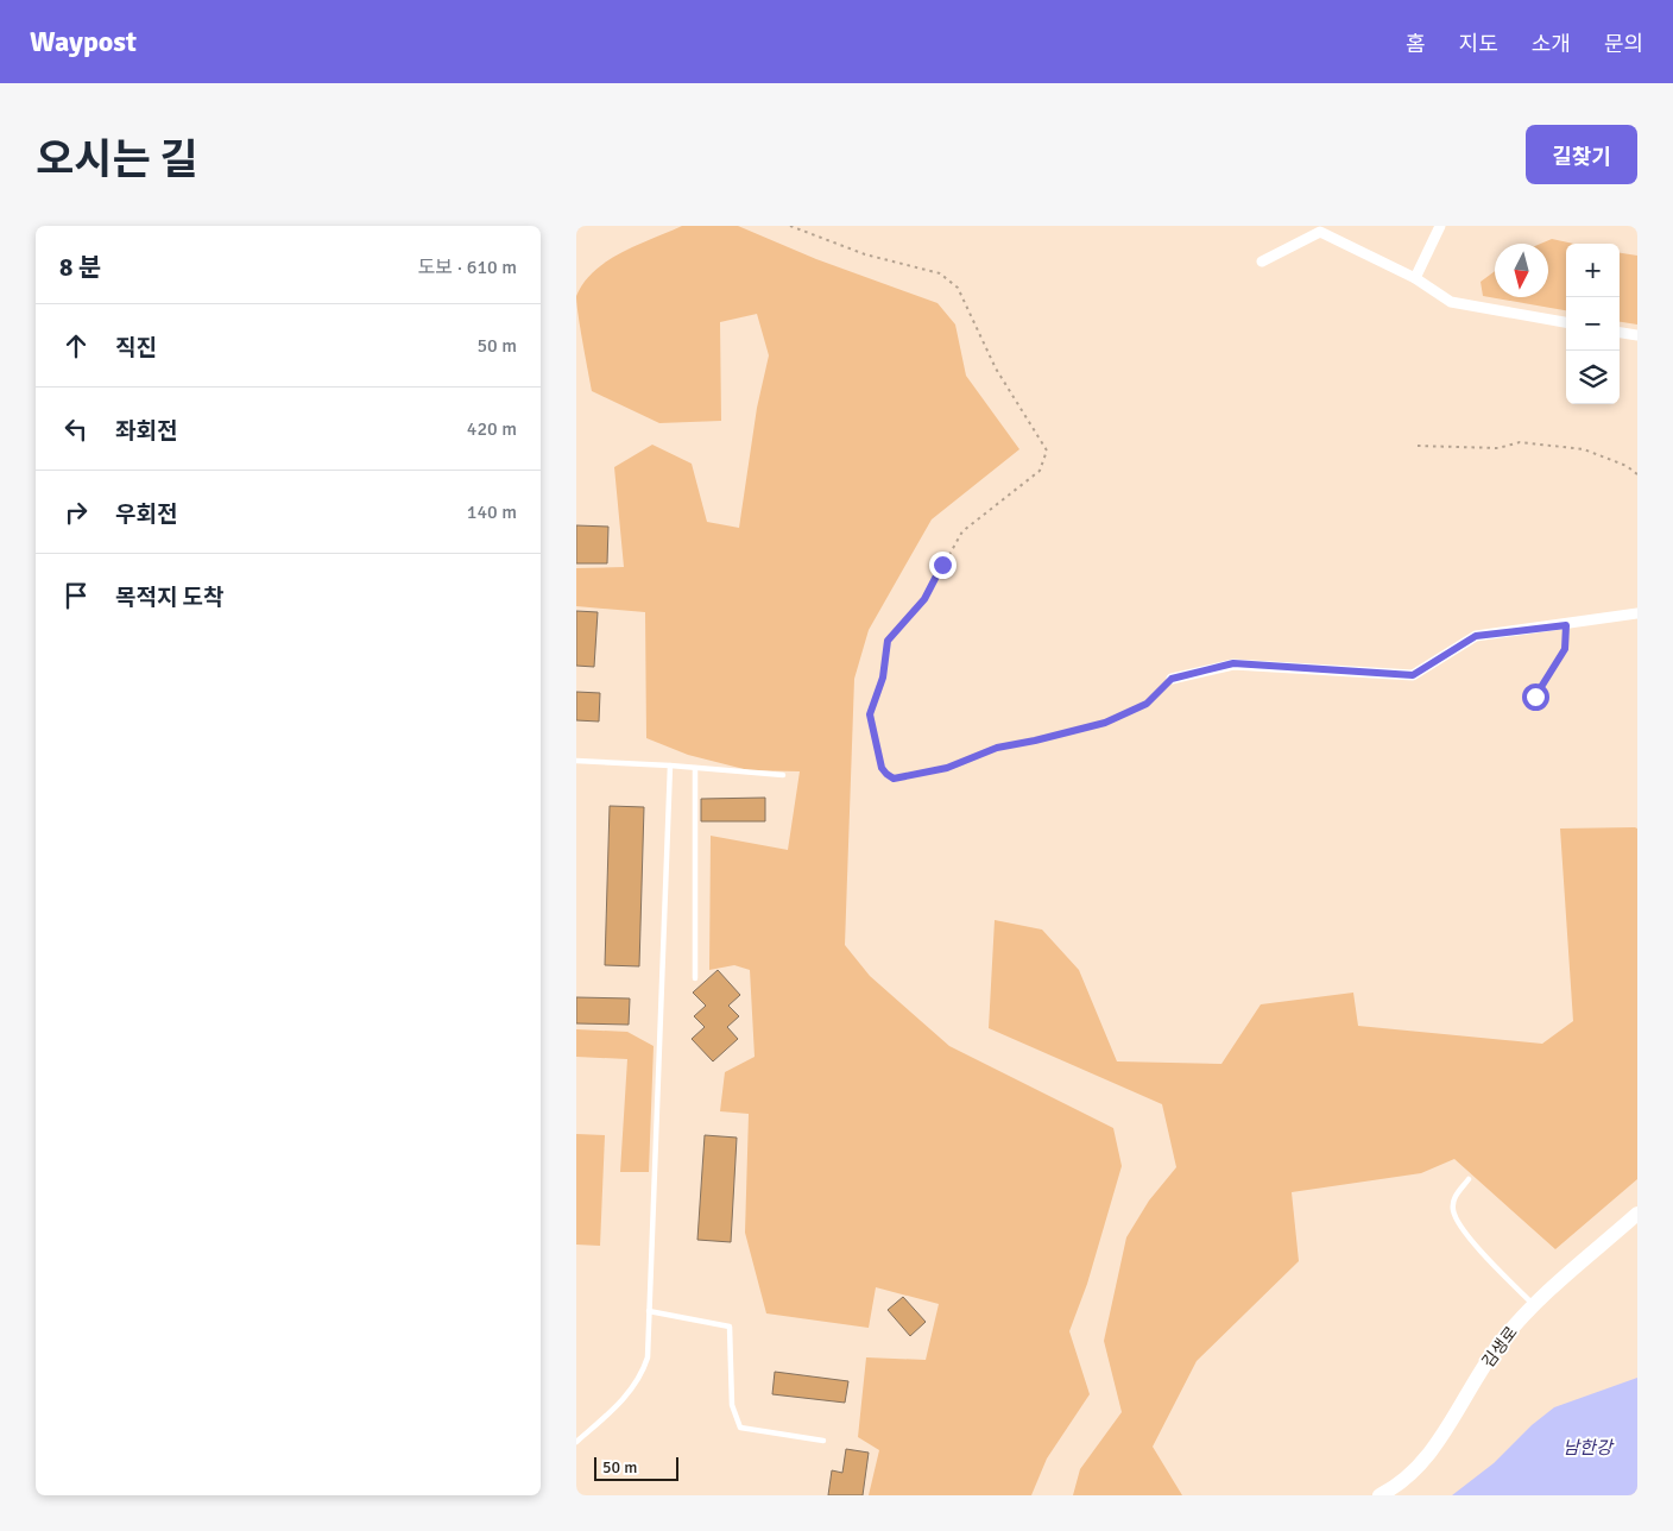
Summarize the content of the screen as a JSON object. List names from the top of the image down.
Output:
{
  "streets": {
    "street": ["김생로"]
  },
  "water": ["남한강"],
  "scale_bar": "50 m",
  "north": "bottom",
  "page": {
    "header": "Waypost",
    "nav": [
      "홈",
      "지도",
      "소개",
      "문의"
    ],
    "title": "오시는 길",
    "buttons": "길찾기",
    "heading": ["8 분", "도보 · 610 m"],
    "map_buttons": ["+", "−"],
    "list": [
      ["직진", "50 m"],
      ["좌회전", "420 m"],
      ["우회전", "140 m"],
      "목적지 도착"
    ],
    "scale": "50 m"
  }
}
